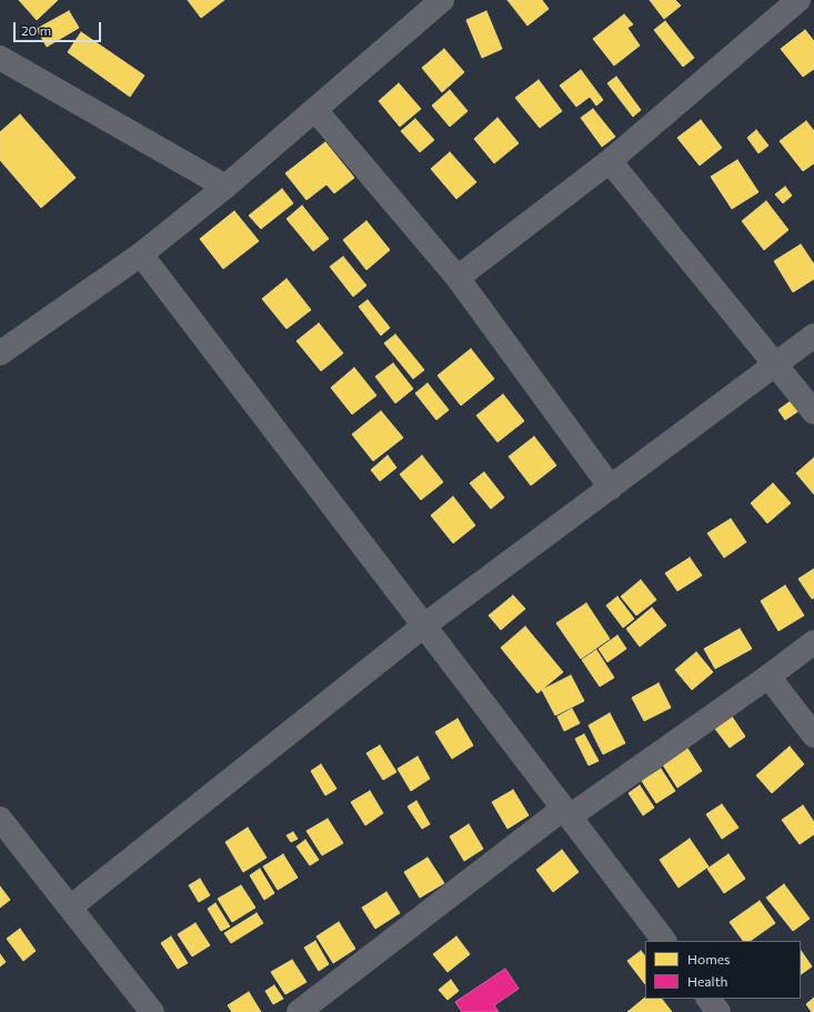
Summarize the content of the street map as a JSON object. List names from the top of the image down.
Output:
{
  "legend": ["Homes", "Health"],
  "scale_bar": "20 m"
}
